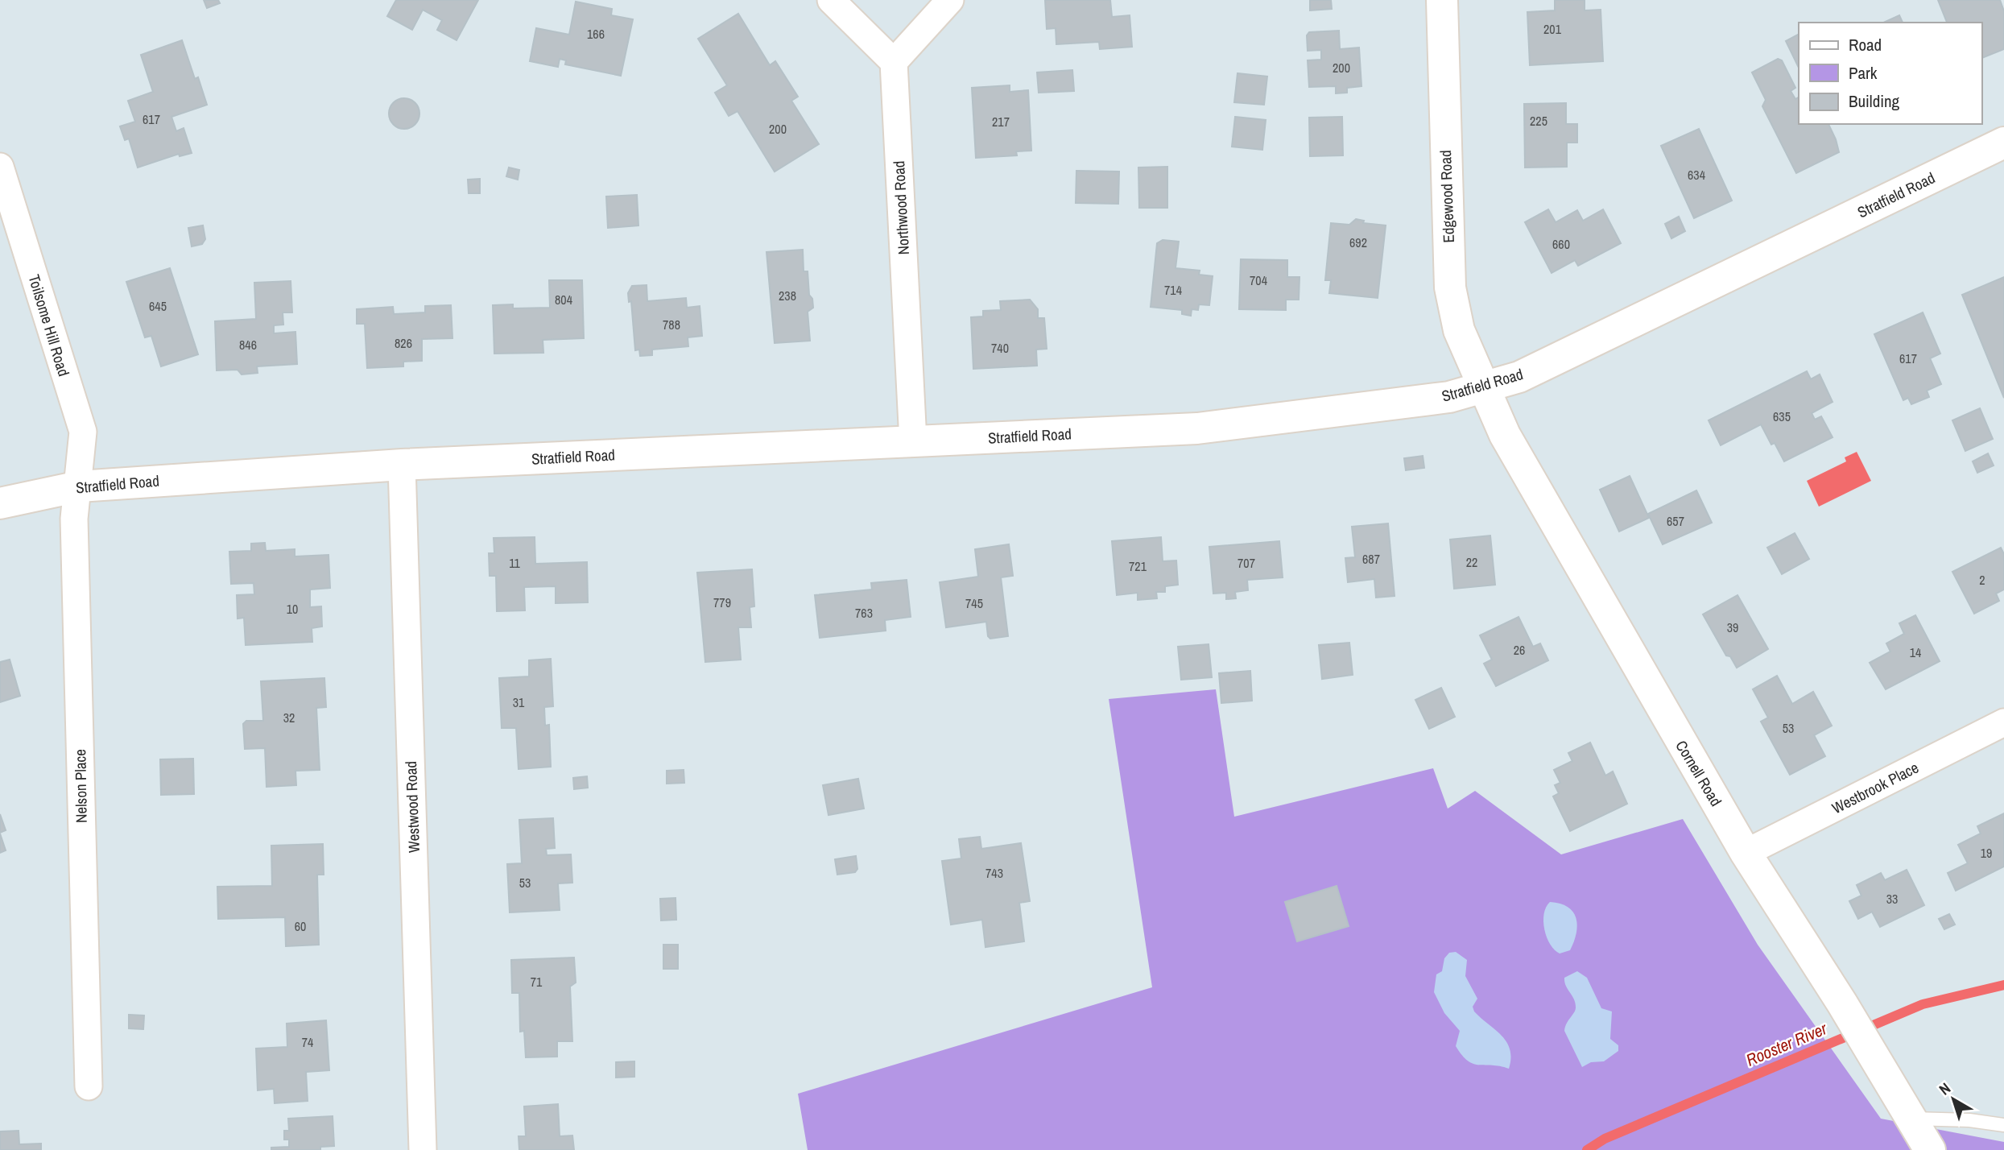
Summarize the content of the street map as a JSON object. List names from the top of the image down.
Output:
{
  "streets": {
    "main road": ["Stratfield Road", "Edgewood Road", "Cornell Road"],
    "street": [
      "Northwood Road",
      "Toilsome Hill Road",
      "Nelson Place",
      "Westbrook Place",
      "Westwood Road"
    ]
  },
  "crossings": [
    ["Stratfield Road", "Edgewood Road"],
    ["Stratfield Road", "Northwood Road"],
    ["Stratfield Road", "Toilsome Hill Road"],
    ["Stratfield Road", "Cornell Road"],
    ["Stratfield Road", "Nelson Place"],
    ["Stratfield Road", "Westwood Road"],
    ["Edgewood Road", "Cornell Road"],
    ["Toilsome Hill Road", "Nelson Place"],
    ["Cornell Road", "Westbrook Place"]
  ],
  "water": ["Rooster River"],
  "house_numbers": [
    "201",
    "166",
    "200",
    "617",
    "225",
    "217",
    "200",
    "634",
    "692",
    "660",
    "704",
    "714",
    "238",
    "804",
    "645",
    "788",
    "826",
    "846",
    "740",
    "617",
    "635",
    "657",
    "687",
    "22",
    "11",
    "707",
    "721",
    "2",
    "779",
    "745",
    "10",
    "763",
    "39",
    "26",
    "14",
    "31",
    "32",
    "53",
    "19",
    "743",
    "53",
    "33",
    "60",
    "71",
    "74"
  ],
  "legend": ["Road", "Park", "Building"],
  "north": "top left"
}
